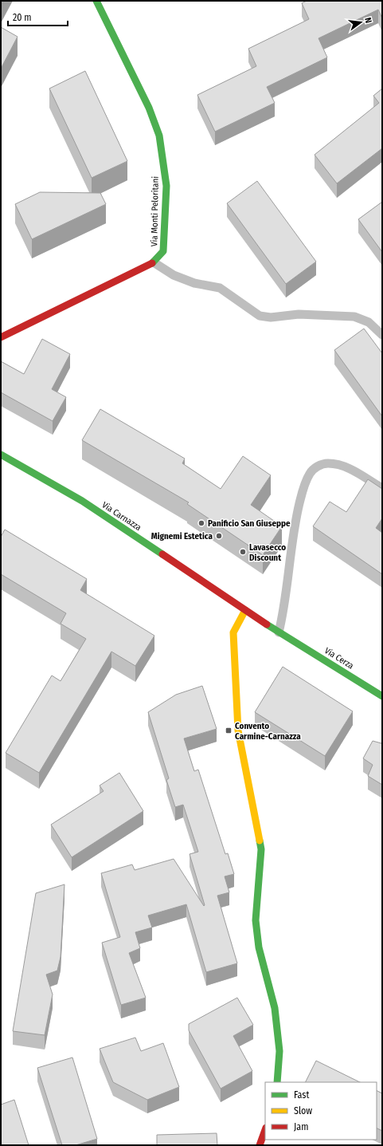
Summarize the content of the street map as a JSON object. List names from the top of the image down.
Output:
{
  "streets": {
    "main road": ["Via Monti Peloritani", "Via Carnazza", "Via Cerza"]
  },
  "crossings": [
    ["Via Carnazza", "Via Cerza"]
  ],
  "places": {
    "other": ["Panificio San Giuseppe", "Mignemi Estetica", "Lavasecco Discount"],
    "transit": ["Convento Carmine-Carnazza"]
  },
  "legend": ["Fast", "Slow", "Jam"],
  "scale_bar": "20 m",
  "north": "right"
}
